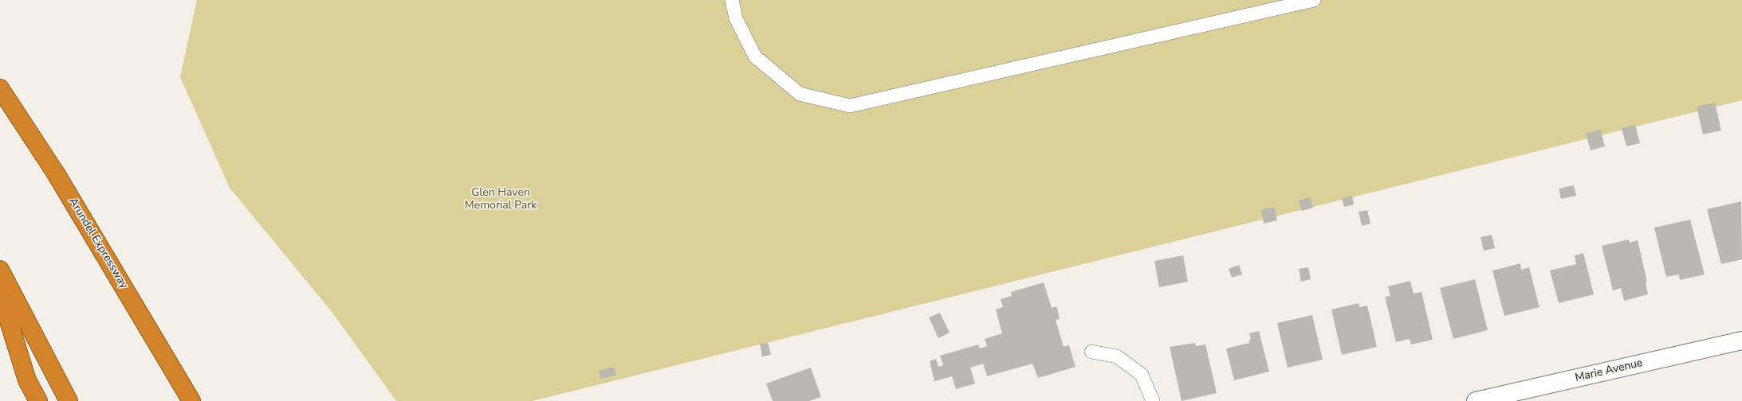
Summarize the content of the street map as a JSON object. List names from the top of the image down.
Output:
{
  "streets": {
    "highway": ["Arundel Expressway"],
    "street": ["Marie Avenue"]
  },
  "parks": ["Glen Haven Memorial Park"]
}
